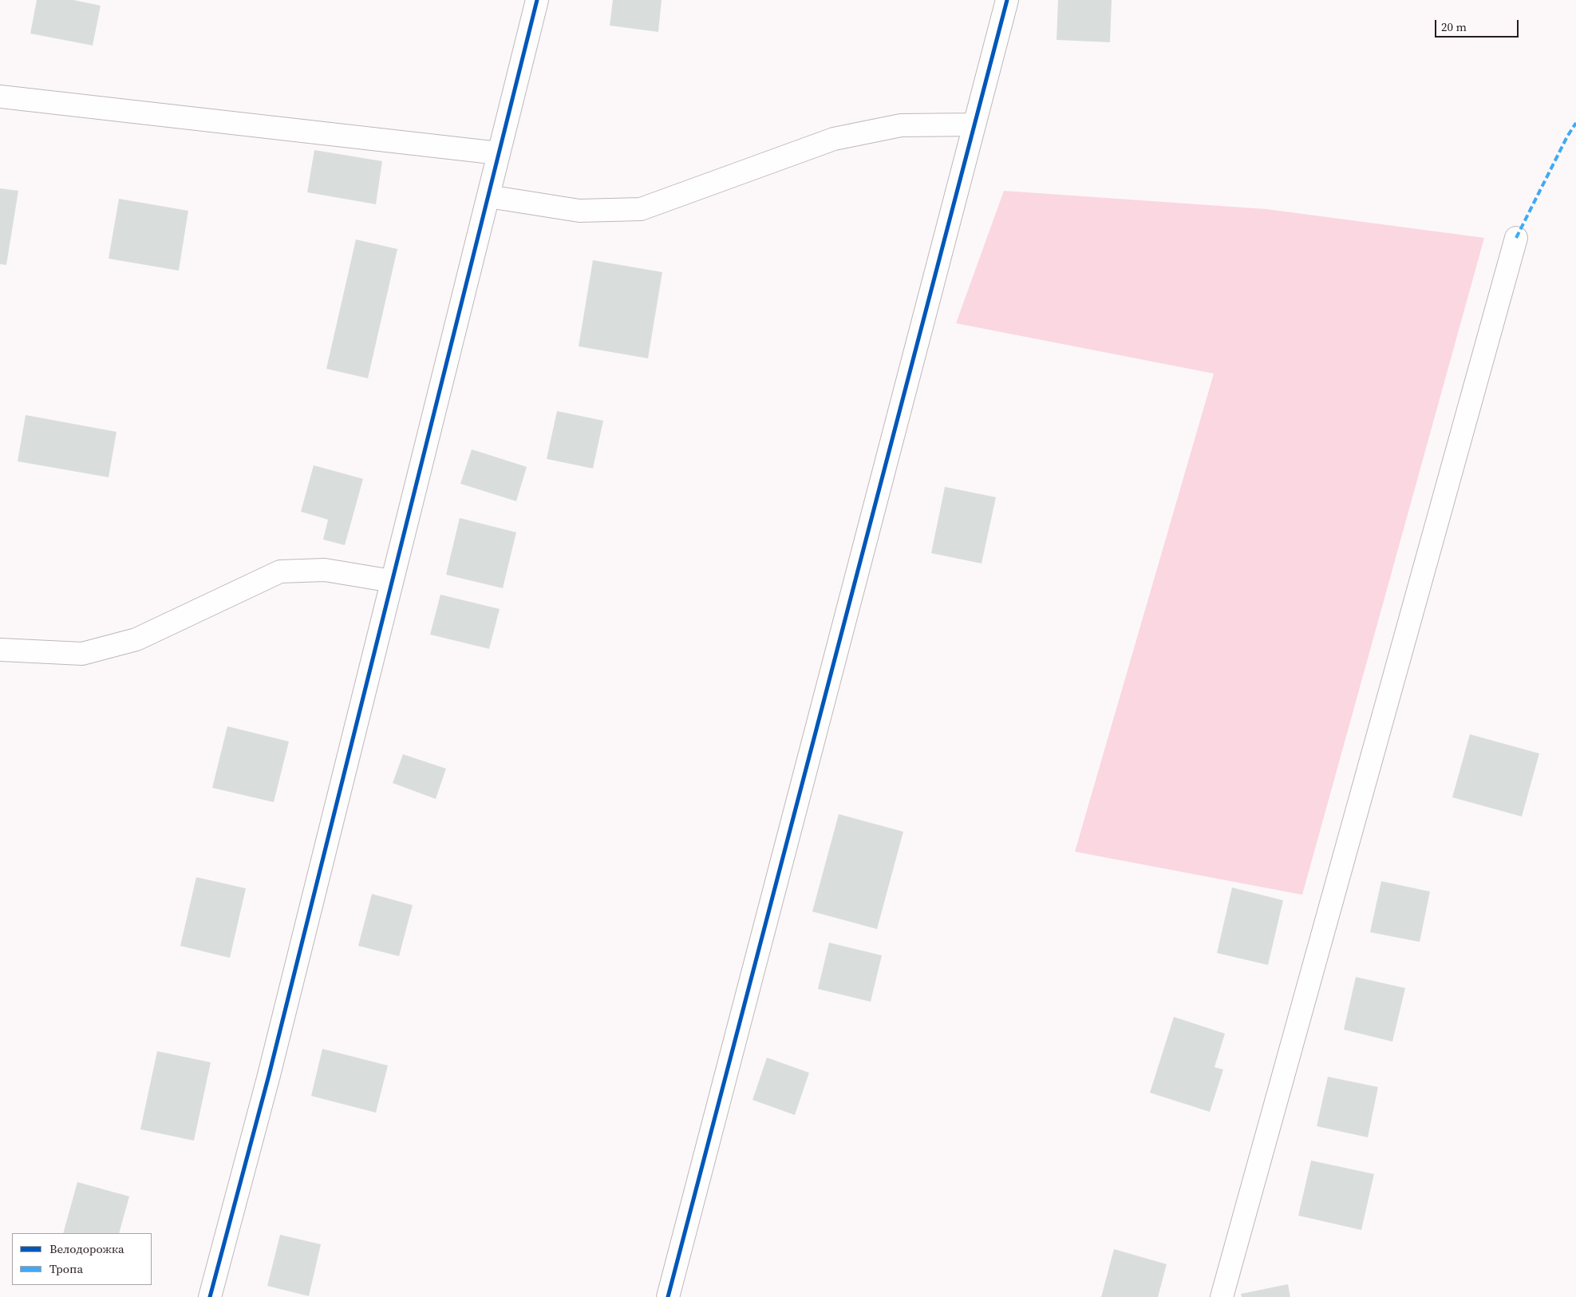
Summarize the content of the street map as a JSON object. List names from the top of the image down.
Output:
{
  "legend": ["Велодорожка", "Тропа"],
  "scale_bar": "20 m"
}
